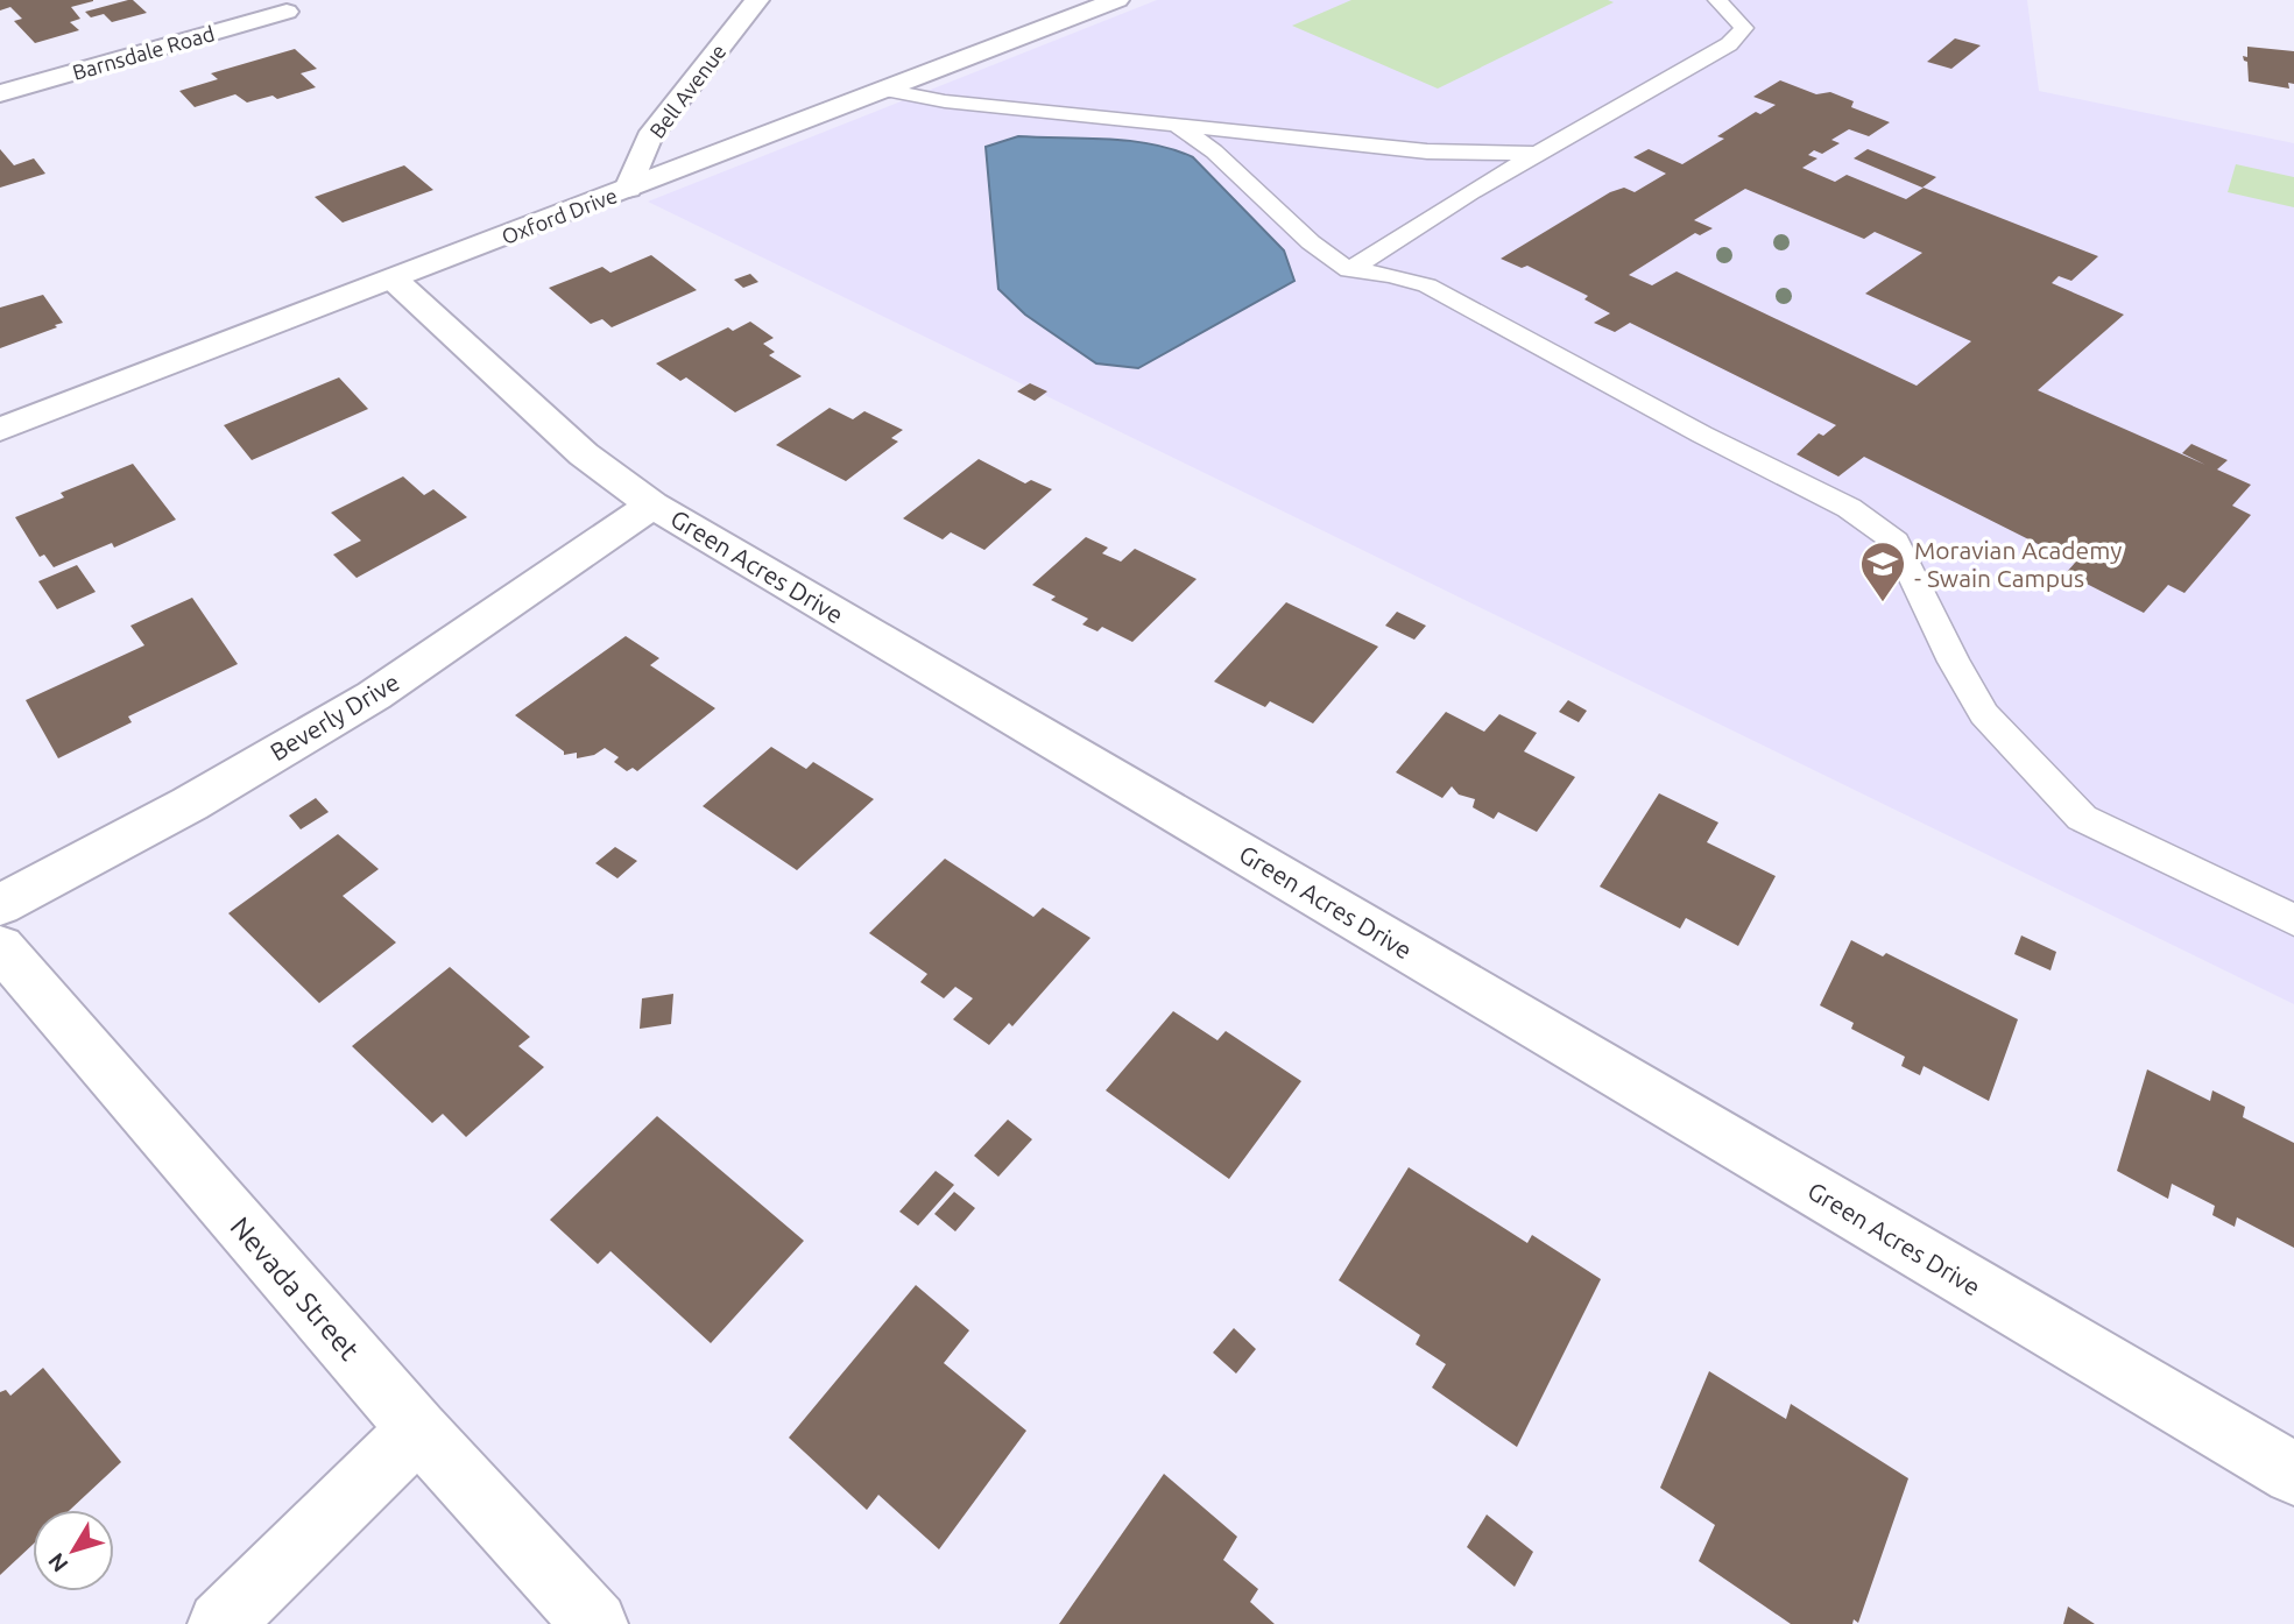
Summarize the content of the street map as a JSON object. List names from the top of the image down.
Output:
{
  "streets": {
    "street": [
      "Barnsdale Road",
      "Bell Avenue",
      "Oxford Drive",
      "Green Acres Drive",
      "Beverly Drive",
      "Nevada Street"
    ]
  },
  "crossings": [
    ["Bell Avenue", "Oxford Drive"],
    ["Oxford Drive", "Green Acres Drive"],
    ["Green Acres Drive", "Beverly Drive"]
  ],
  "places": {
    "school or university": ["Moravian Academy - Swain Campus"]
  },
  "north": "bottom left"
}
